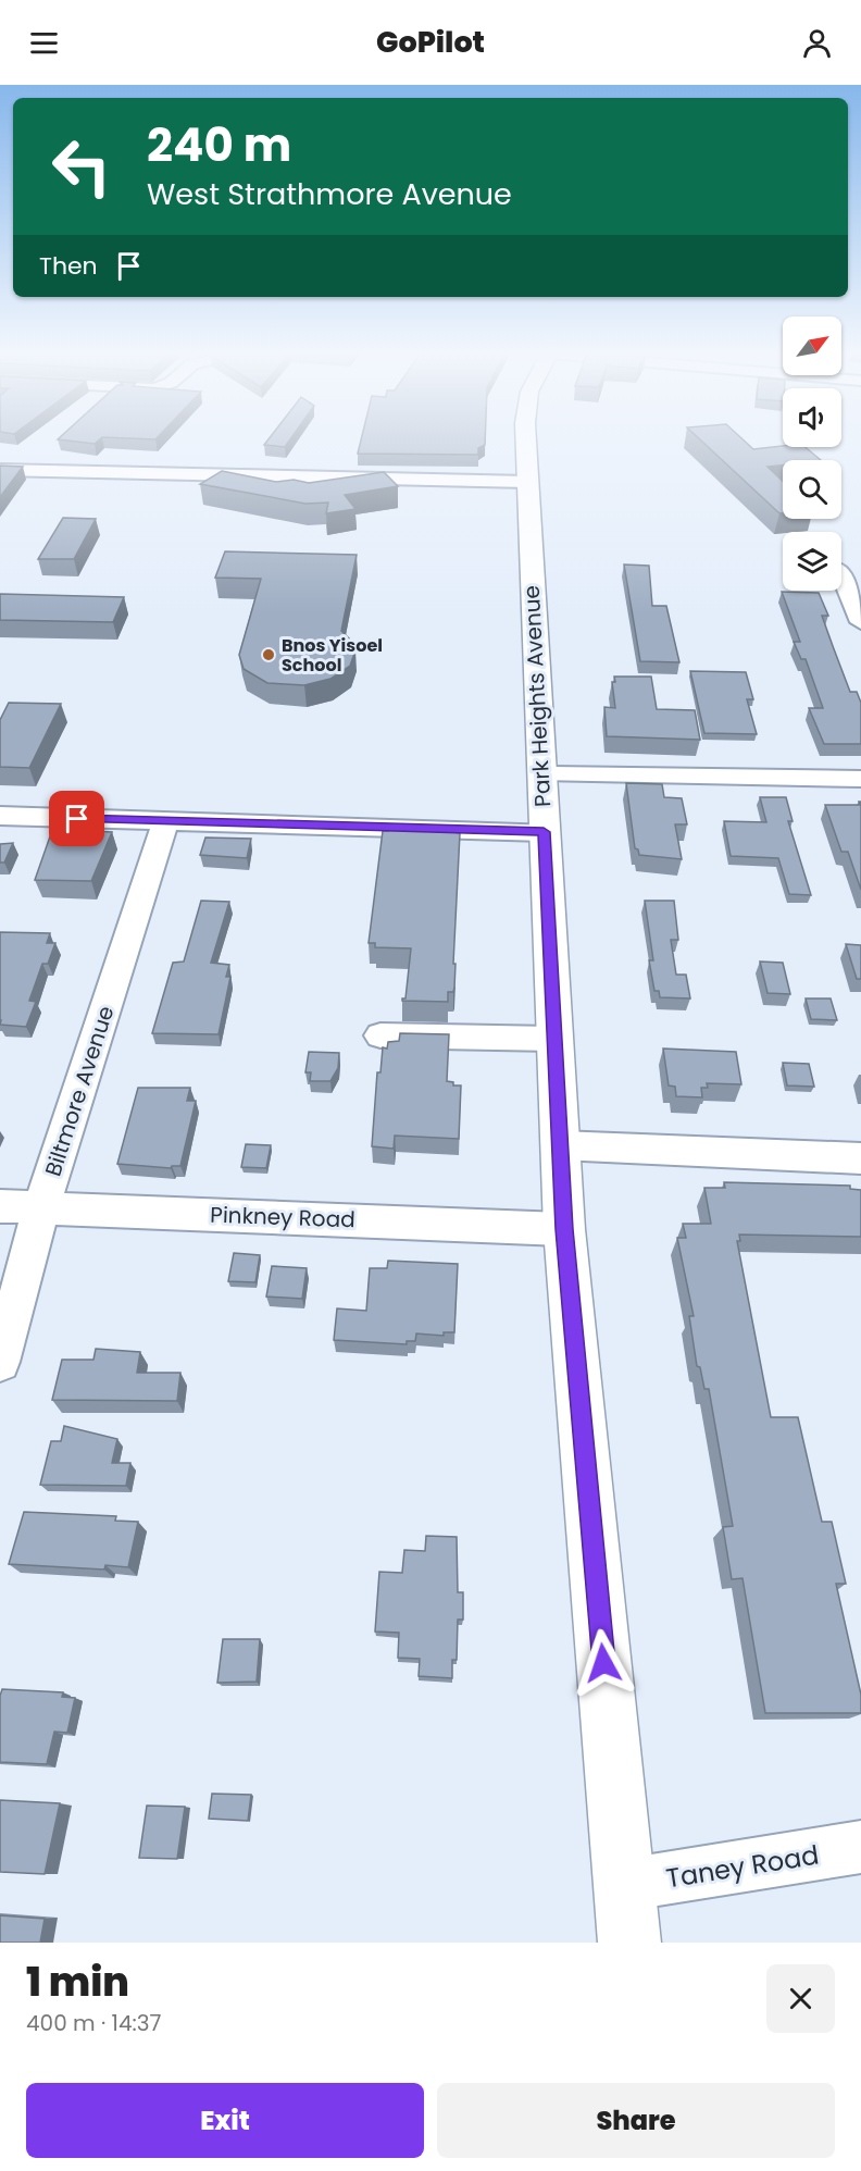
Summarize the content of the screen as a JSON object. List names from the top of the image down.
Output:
{
  "streets": {
    "main road": ["Park Heights Avenue"],
    "street": ["Biltmore Avenue", "Pinkney Road", "Taney Road"]
  },
  "crossings": [
    ["Park Heights Avenue", "Pinkney Road"],
    ["Park Heights Avenue", "Taney Road"],
    ["Biltmore Avenue", "Pinkney Road"]
  ],
  "places": ["Bnos Yisoel School"],
  "north": "top right",
  "page": {
    "header": "GoPilot",
    "turn": ["240 m", "West Strathmore Avenue"],
    "then": "Then",
    "heading": ["1 min", "400 m · 14:37"],
    "buttons": ["Exit", "Share"]
  }
}
